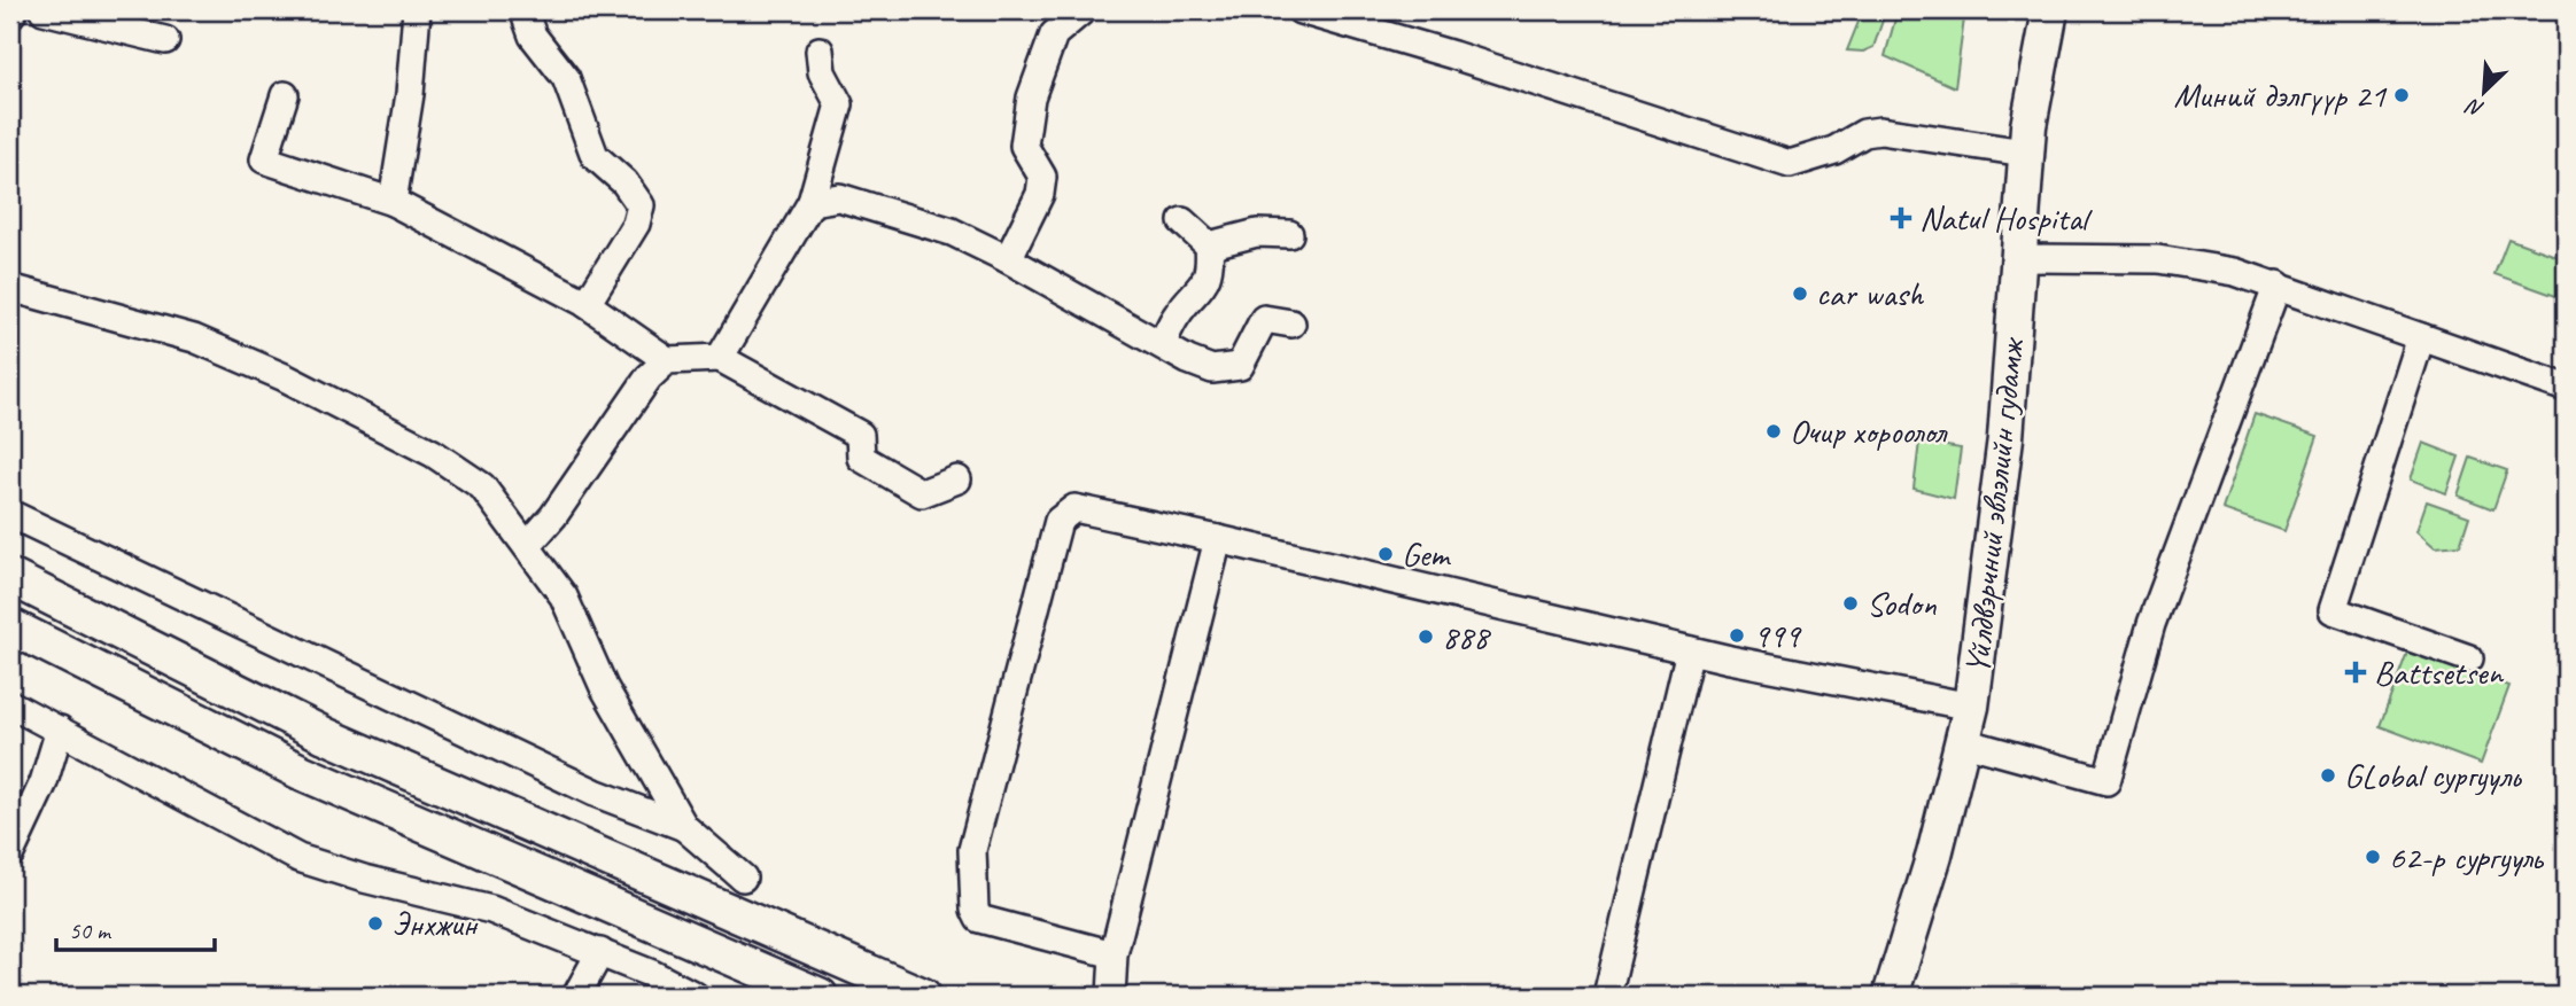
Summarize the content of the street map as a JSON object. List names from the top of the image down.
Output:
{
  "streets": {
    "main road": ["Үйлдвэрчний эвлэлийн гудамж"]
  },
  "places": {
    "other": [
      "Миний дэлгүүр 21",
      "car wash",
      "Очир хороолол",
      "Gem",
      "Sodon",
      "999",
      "888",
      "GLobal сургууль",
      "62-р сургууль",
      "Энхжин"
    ],
    "health": ["Natul Hospital", "Battsetsen"]
  },
  "scale_bar": "50 m",
  "north": "bottom left"
}
